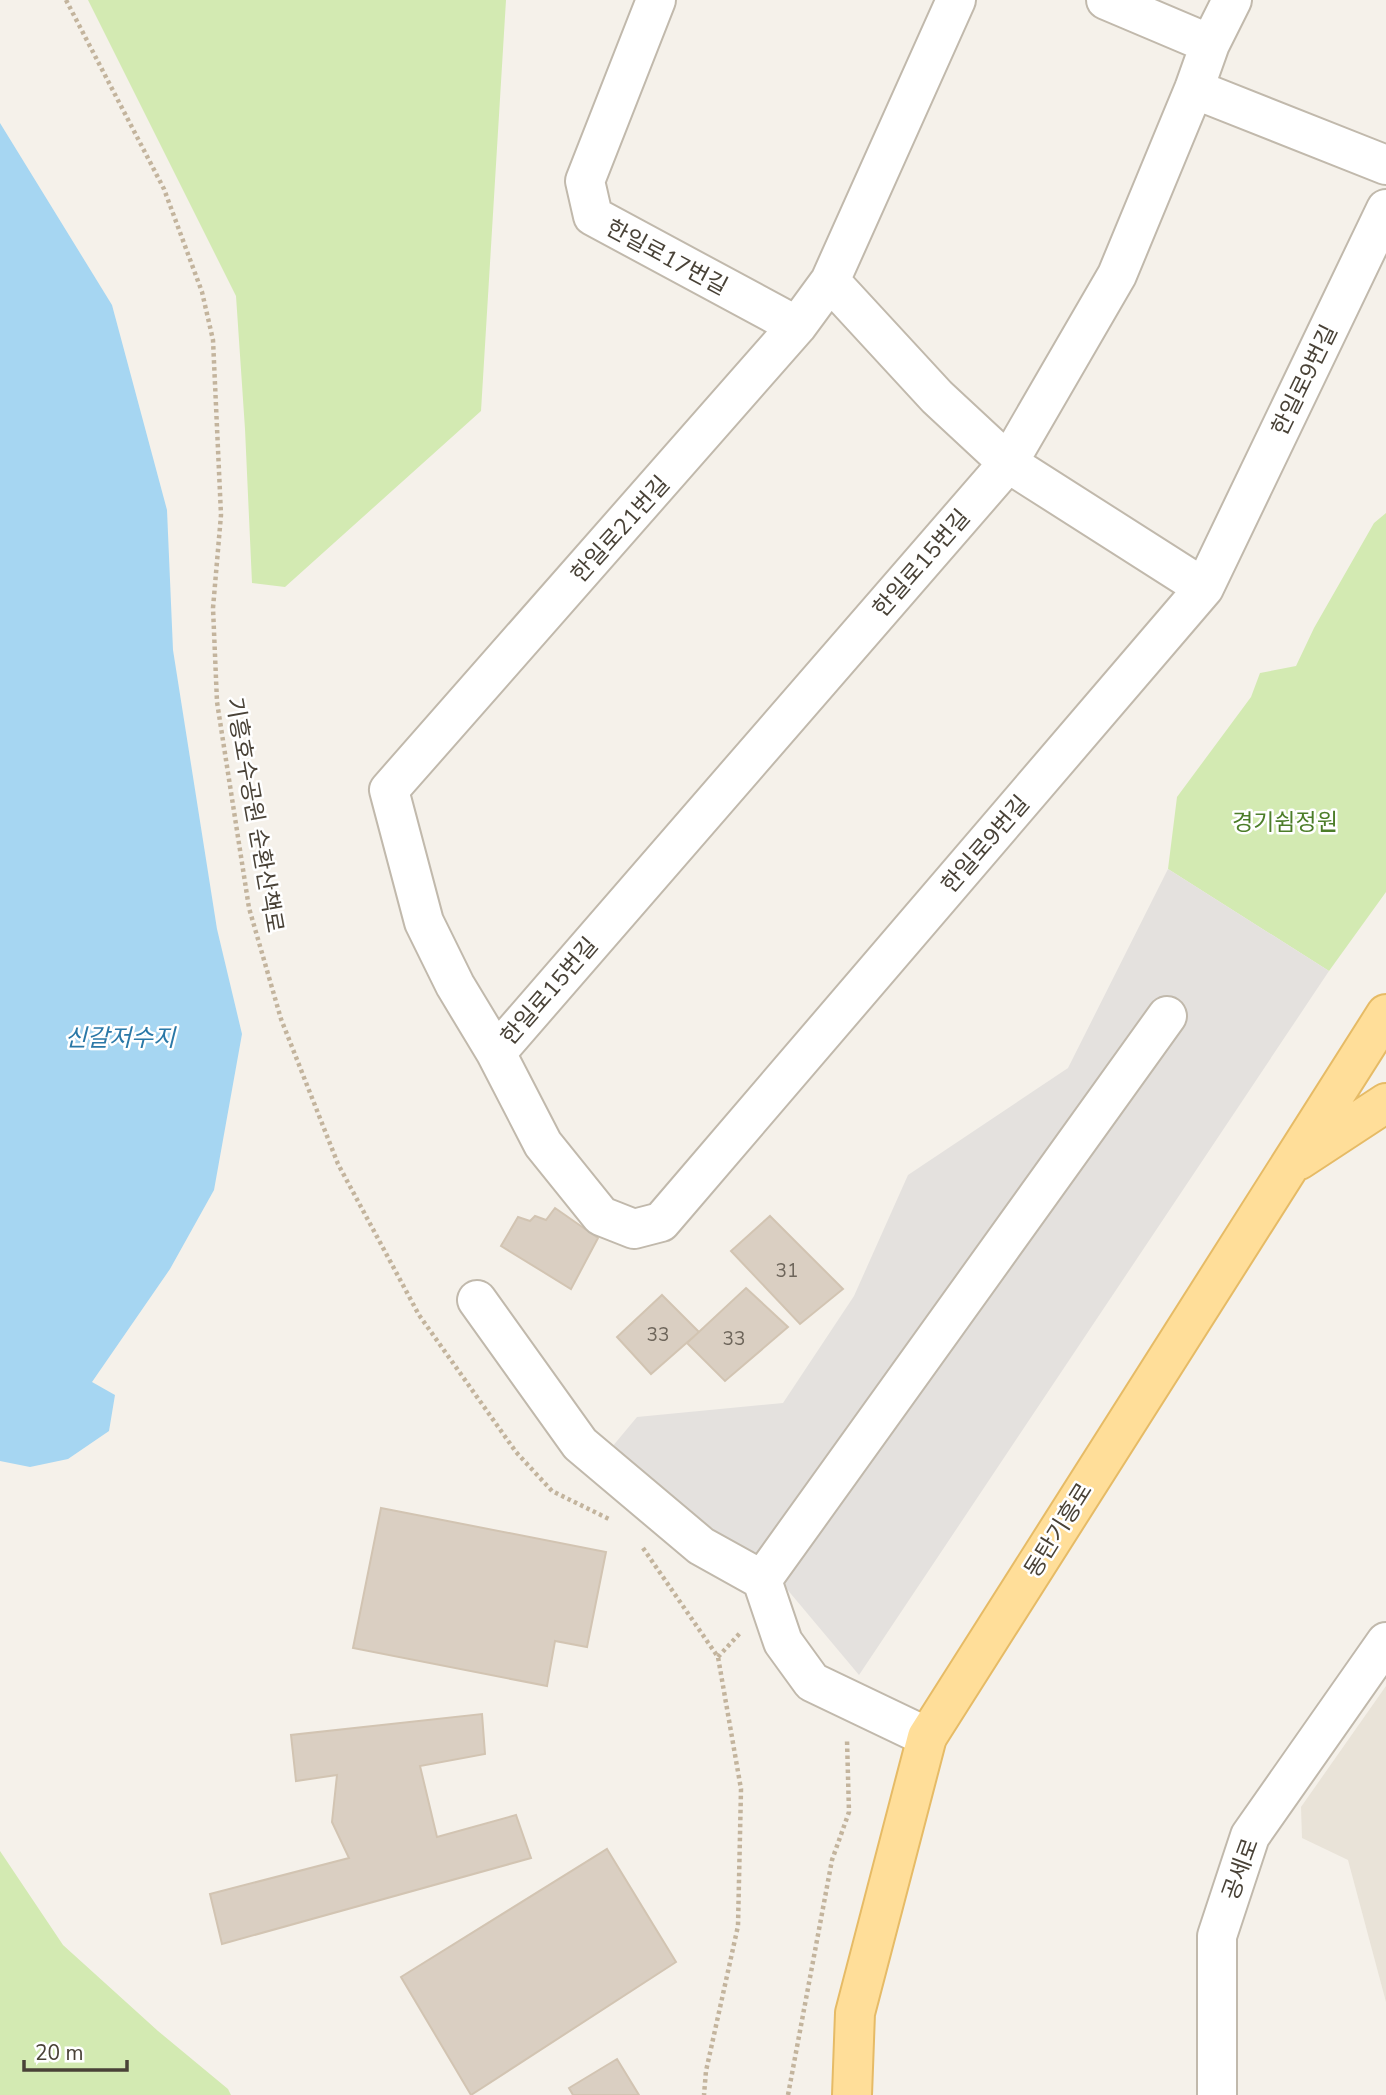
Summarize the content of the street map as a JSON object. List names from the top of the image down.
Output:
{
  "streets": {
    "main road": ["동탄기흥로"],
    "street": [
      "한일로17번길",
      "한일로9번길",
      "한일로21번길",
      "한일로15번길",
      "공세로"
    ],
    "path": ["기흥호수공원 순환산책로"]
  },
  "crossings": [
    ["한일로17번길", "한일로21번길"],
    ["한일로9번길", "한일로21번길"],
    ["한일로9번길", "한일로15번길"],
    ["한일로21번길", "한일로15번길"]
  ],
  "water": ["신갈저수지"],
  "parks": ["경기쉼정원"],
  "house_numbers": ["31", "33", "33"],
  "scale_bar": "20 m"
}
